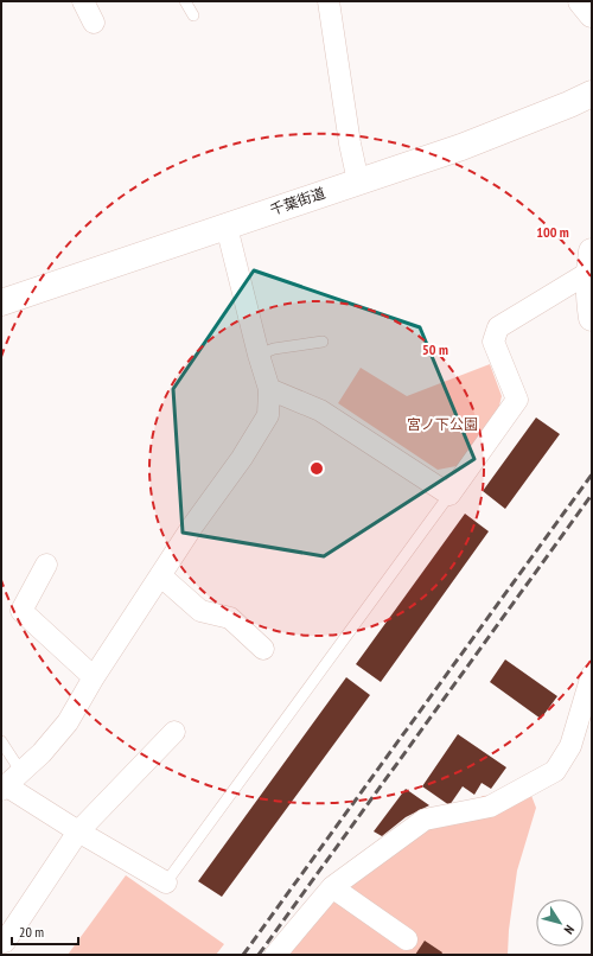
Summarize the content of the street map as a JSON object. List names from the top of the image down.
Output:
{
  "streets": {
    "main road": ["千葉街道"]
  },
  "parks": ["宮ノ下公園"],
  "scale_bar": "20 m",
  "north": "bottom right",
  "rings": ["100 m", "50 m"]
}
